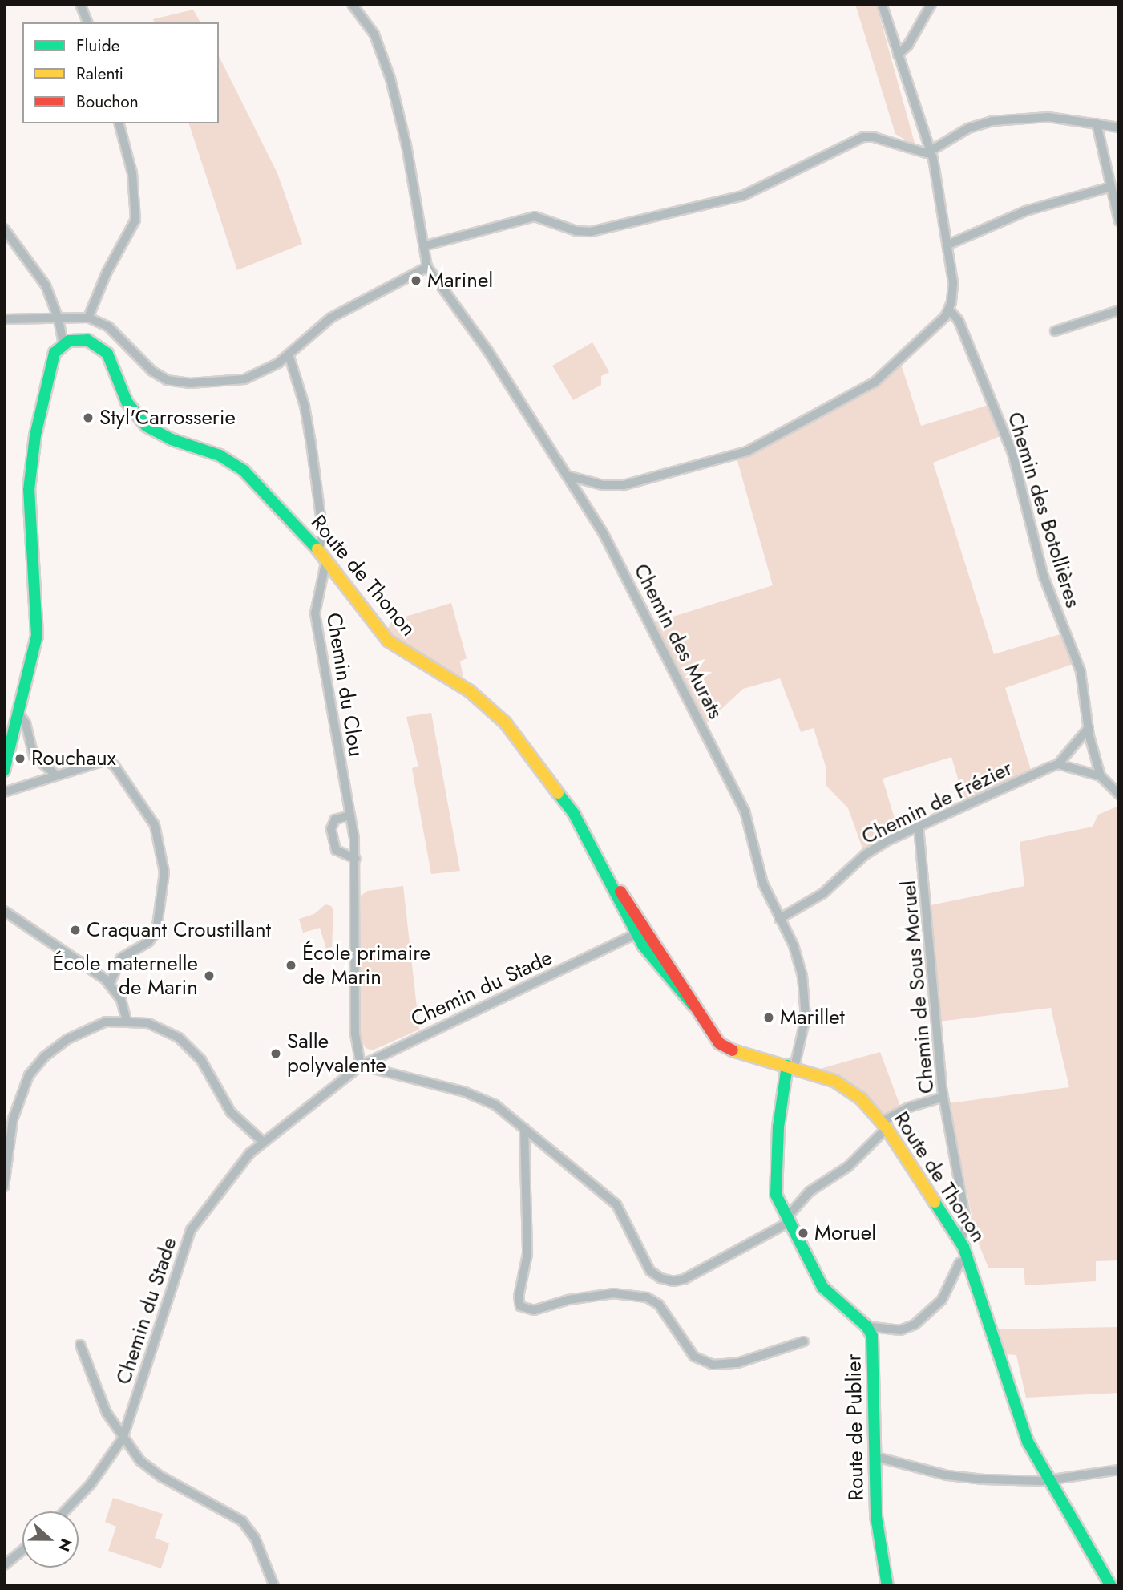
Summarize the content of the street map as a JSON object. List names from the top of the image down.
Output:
{
  "streets": {
    "street": [
      "Chemin des Botollières",
      "Route de Thonon",
      "Chemin des Murats",
      "Chemin du Clou",
      "Chemin de Frézier",
      "Chemin de Sous Moruel",
      "Chemin du Stade",
      "Route de Publier"
    ]
  },
  "crossings": [
    ["Route de Thonon", "Chemin des Murats"],
    ["Route de Thonon", "Chemin du Clou"],
    ["Route de Thonon", "Chemin de Sous Moruel"],
    ["Route de Thonon", "Chemin du Stade"],
    ["Route de Thonon", "Route de Publier"],
    ["Chemin des Murats", "Chemin de Frézier"],
    ["Chemin des Murats", "Route de Publier"],
    ["Chemin du Clou", "Chemin du Stade"],
    ["Chemin de Frézier", "Chemin de Sous Moruel"]
  ],
  "places": [
    "Marinel",
    "Styl'Carrosserie",
    "Rouchaux",
    "Craquant Croustillant",
    "École primaire de Marin",
    "École maternelle de Marin",
    "Marillet",
    "Salle polyvalente",
    "Moruel"
  ],
  "legend": ["Fluide", "Ralenti", "Bouchon"],
  "north": "right"
}
